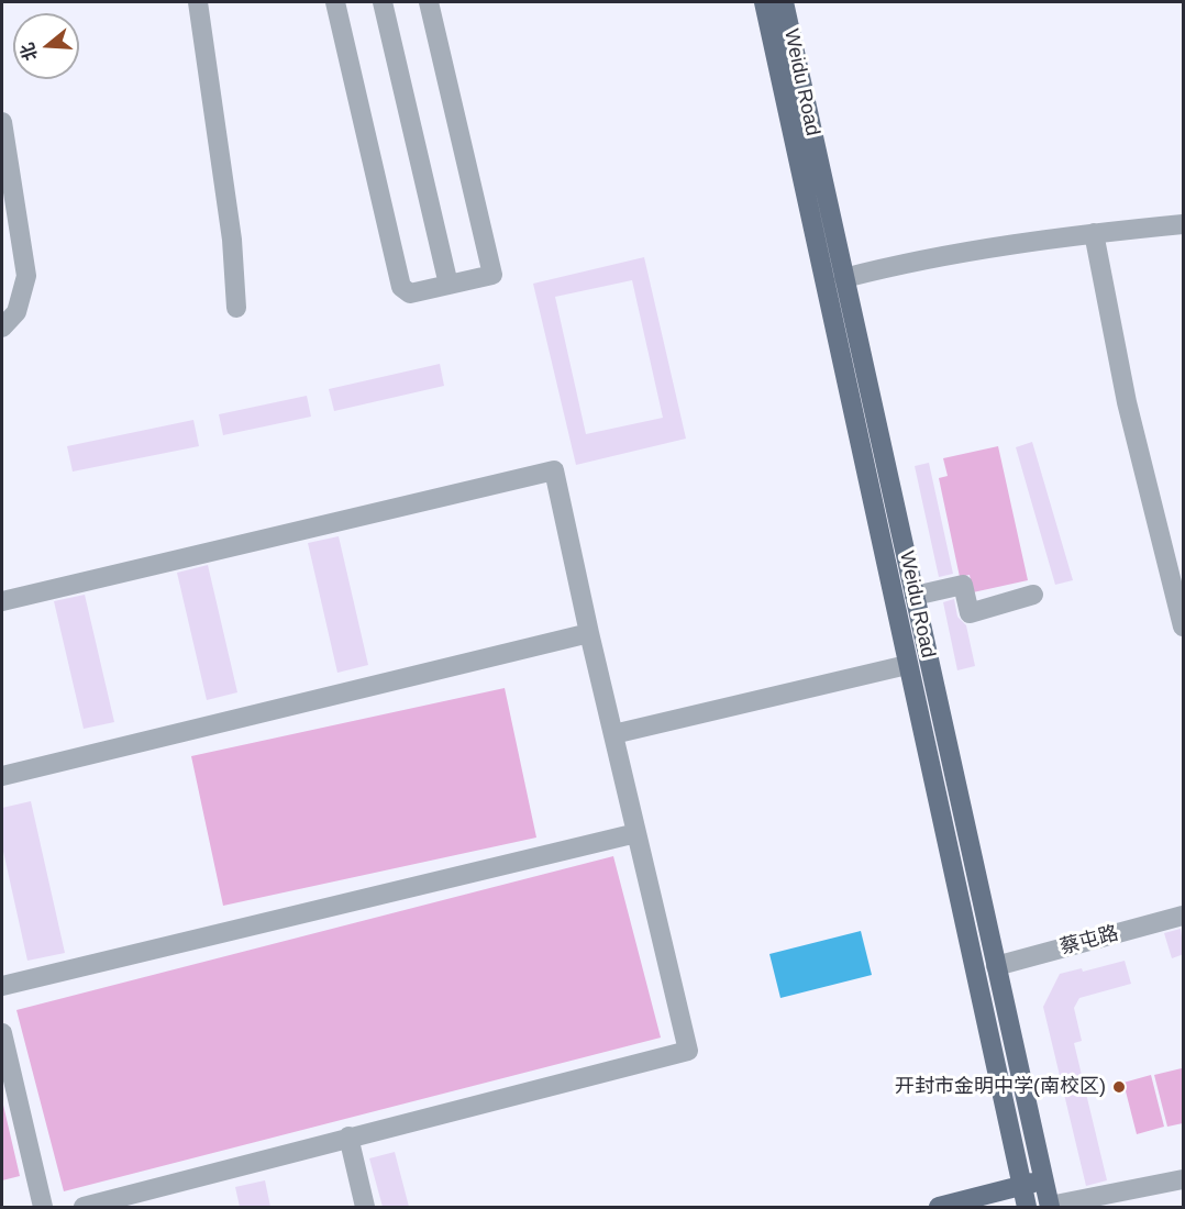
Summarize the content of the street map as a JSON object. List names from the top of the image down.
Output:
{
  "streets": {
    "main road": ["Weidu Road"],
    "street": ["蔡屯路"]
  },
  "crossings": [
    ["Weidu Road", "蔡屯路"]
  ],
  "places": ["开封市金明中学(南校区)"],
  "north": "left"
}
